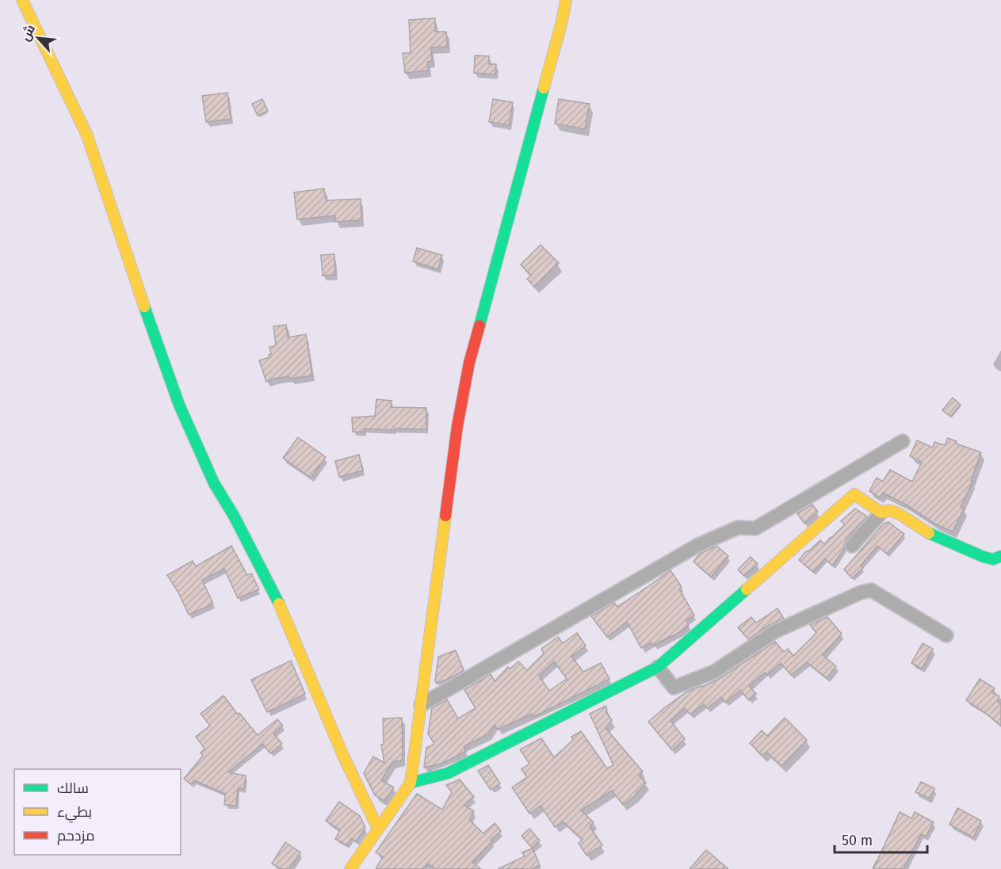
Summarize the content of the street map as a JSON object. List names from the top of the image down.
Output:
{
  "legend": ["سالك", "بطيء", "مزدحم"],
  "scale_bar": "50 m",
  "north": "top left"
}
